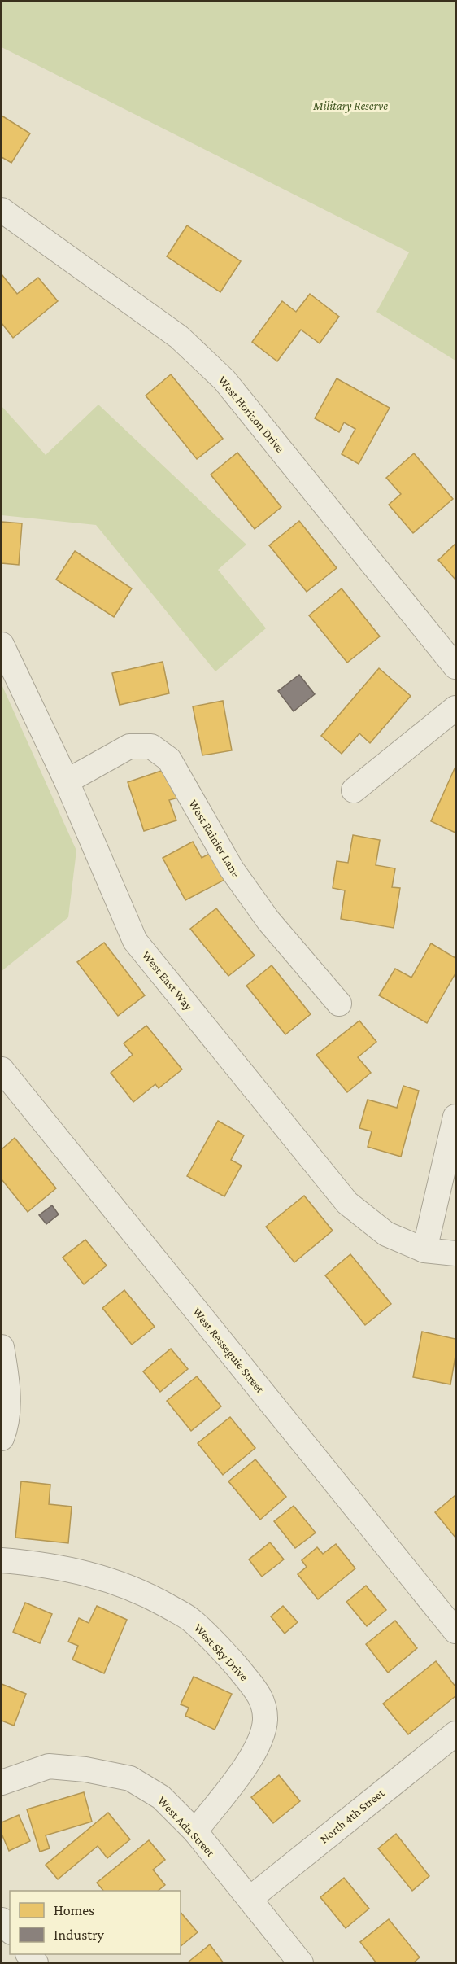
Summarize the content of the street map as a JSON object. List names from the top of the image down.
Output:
{
  "streets": {
    "street": [
      "West Horizon Drive",
      "West Rainier Lane",
      "West East Way",
      "West Resseguie Street",
      "West Sky Drive",
      "North 4th Street",
      "West Ada Street"
    ]
  },
  "crossings": [
    ["West Rainier Lane", "West East Way"],
    ["West Sky Drive", "West Ada Street"],
    ["North 4th Street", "West Ada Street"]
  ],
  "parks": ["Military Reserve"],
  "legend": ["Homes", "Industry"]
}
